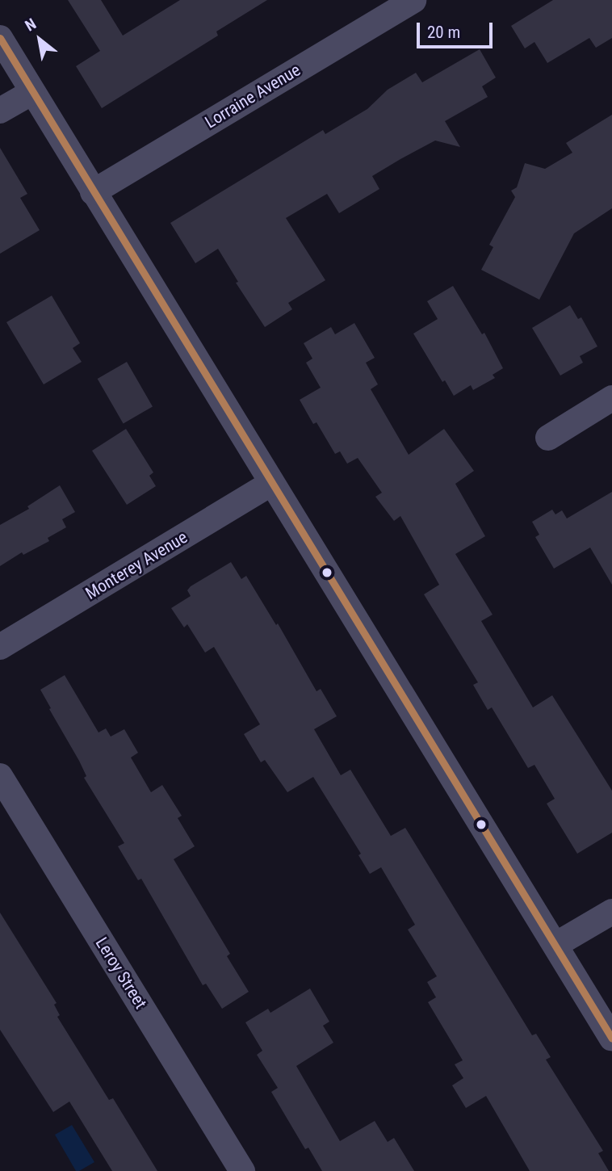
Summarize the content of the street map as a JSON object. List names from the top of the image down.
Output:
{
  "streets": {
    "street": ["Lorraine Avenue", "Monterey Avenue", "Leroy Street"]
  },
  "scale_bar": "20 m",
  "north": "top left"
}
